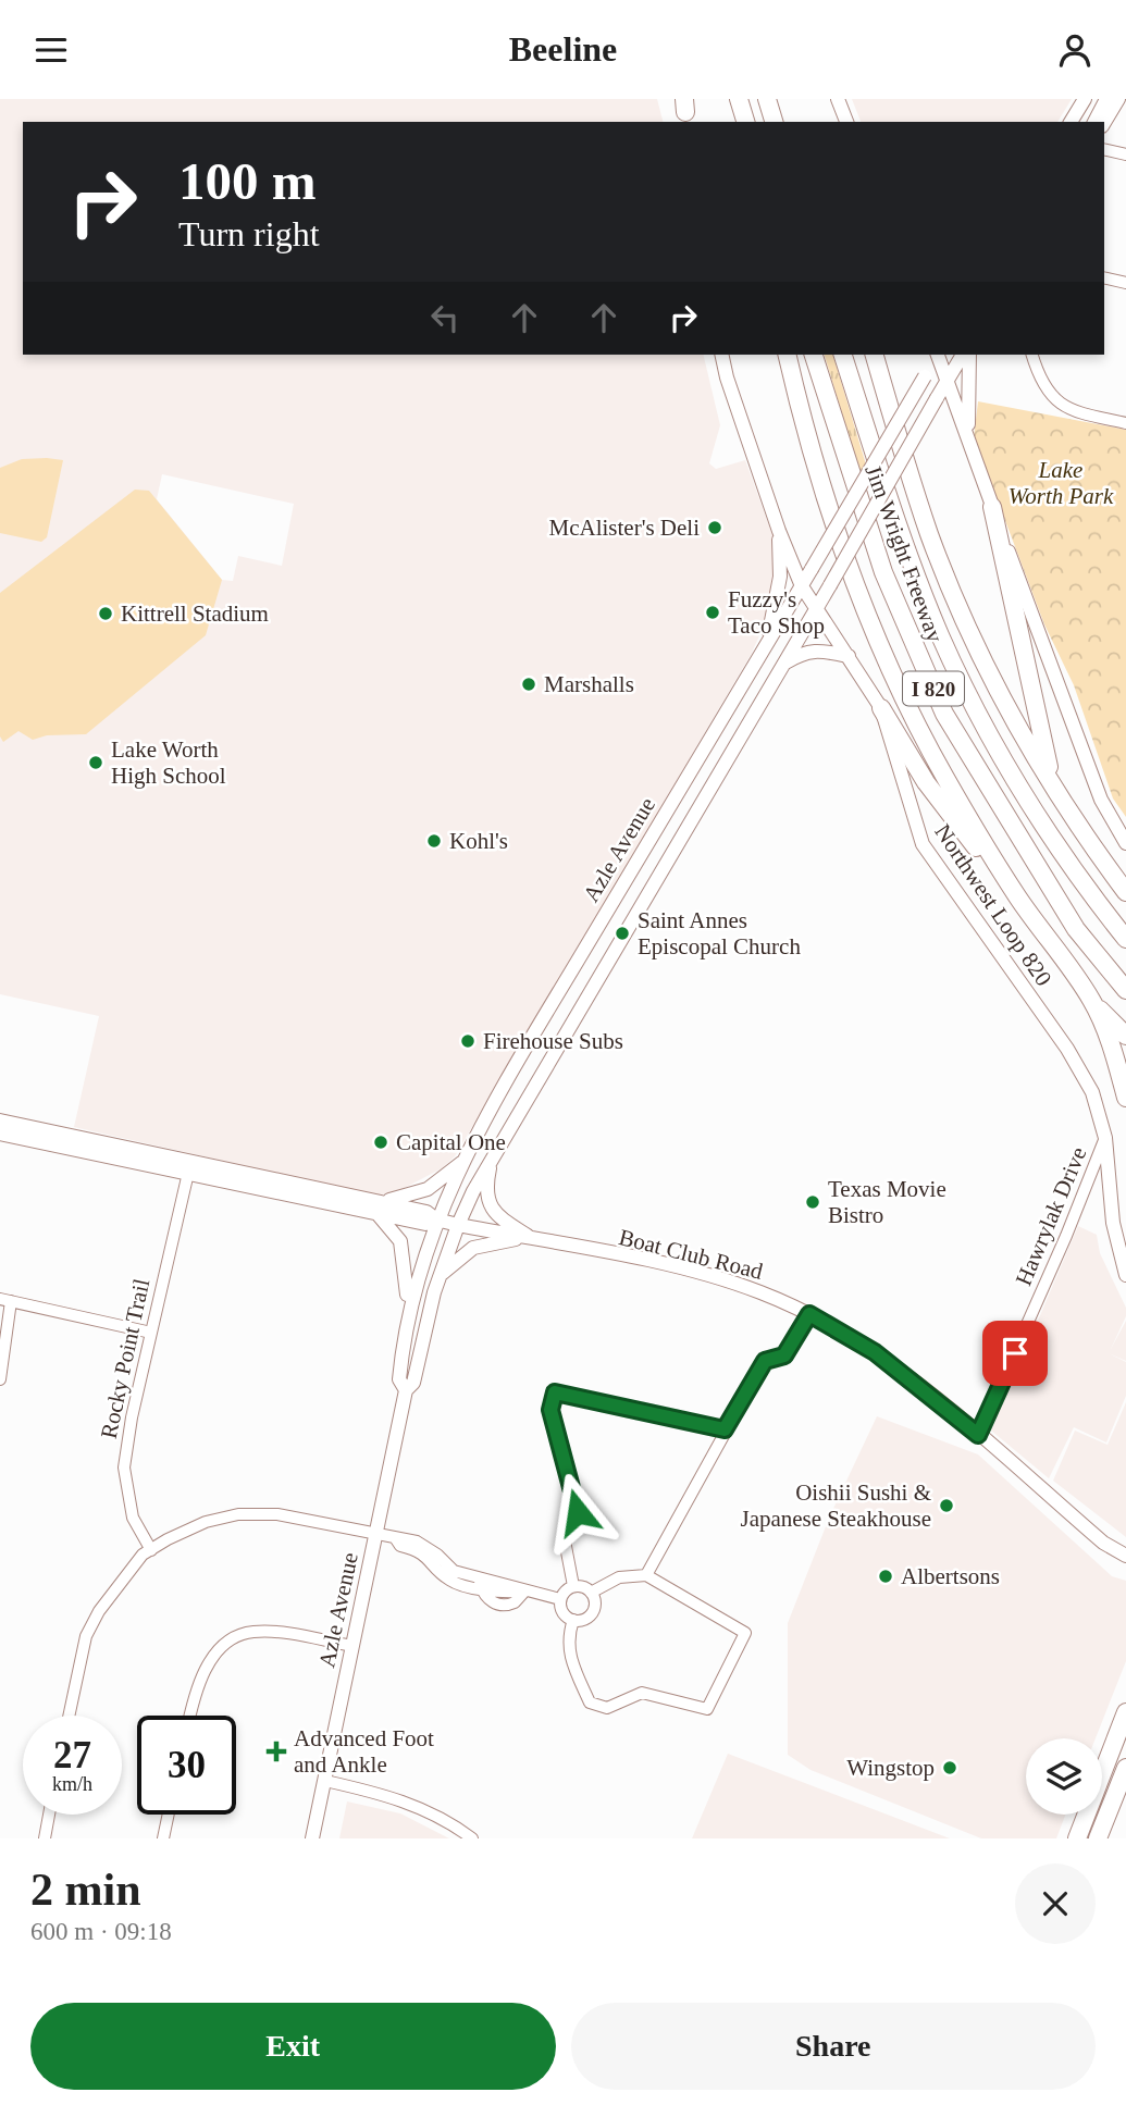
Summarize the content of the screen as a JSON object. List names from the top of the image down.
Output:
{
  "streets": {
    "highway": ["Jim Wright Freeway", "I 820"],
    "main road": ["Azle Avenue", "Northwest Loop 820", "Boat Club Road"],
    "street": ["Hawrylak Drive", "Rocky Point Trail"]
  },
  "crossings": [
    ["Azle Avenue", "Northwest Loop 820"],
    ["Azle Avenue", "Boat Club Road"],
    ["Northwest Loop 820", "Hawrylak Drive"],
    ["Hawrylak Drive", "Boat Club Road"],
    ["Boat Club Road", "Rocky Point Trail"]
  ],
  "parks": ["Lake Worth Park"],
  "places": {
    "other": [
      "McAlister's Deli",
      "Fuzzy's Taco Shop",
      "Kittrell Stadium",
      "Marshalls",
      "Lake Worth High School",
      "Kohl's",
      "Saint Annes Episcopal Church",
      "Firehouse Subs",
      "Capital One",
      "Texas Movie Bistro",
      "Oishii Sushi & Japanese Steakhouse",
      "Albertsons",
      "Wingstop"
    ],
    "health": ["Advanced Foot and Ankle"]
  },
  "page": {
    "header": "Beeline",
    "turn": ["100 m", "Turn right"],
    "speed": "27 km/h",
    "limit": "30",
    "heading": ["2 min", "600 m · 09:18"],
    "buttons": ["Exit", "Share"]
  }
}
